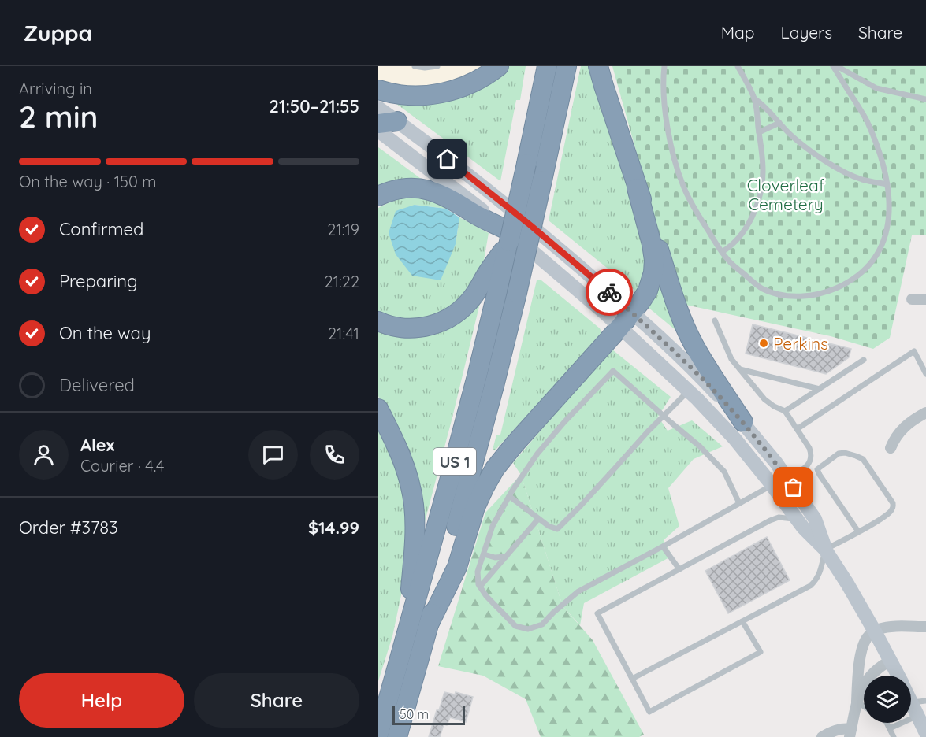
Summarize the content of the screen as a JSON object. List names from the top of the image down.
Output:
{
  "streets": {
    "highway": ["US 1"]
  },
  "parks": ["Cloverleaf Cemetery"],
  "places": ["Perkins"],
  "scale_bar": "50 m",
  "page": {
    "header": "Zuppa",
    "nav": ["Map", "Layers", "Share"],
    "heading": ["2 min", "Arriving in", "21:50–21:55"],
    "panel": [
      "Alex",
      "Courier · 4.4",
      "Order #3783",
      "$14.99"
    ],
    "bar": "On the way · 150 m",
    "list": [
      ["Confirmed", "21:19"],
      ["Preparing", "21:22"],
      ["On the way", "21:41"],
      "Delivered"
    ],
    "buttons": ["Help", "Share"],
    "scale": "50 m"
  }
}
